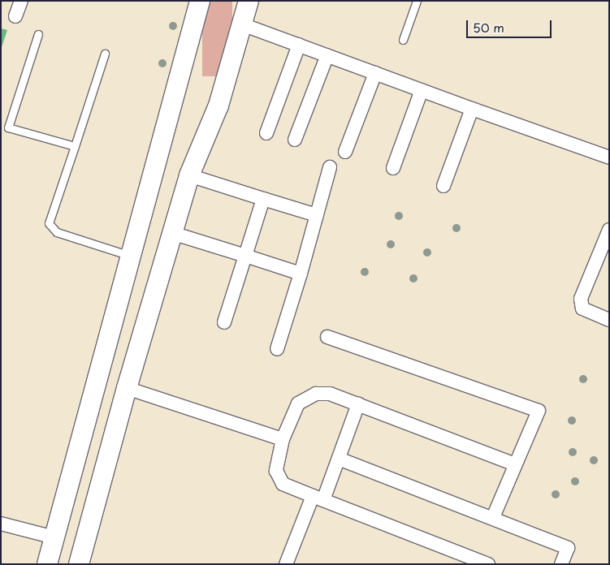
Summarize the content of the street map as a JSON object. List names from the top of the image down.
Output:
{
  "scale_bar": "50 m"
}
